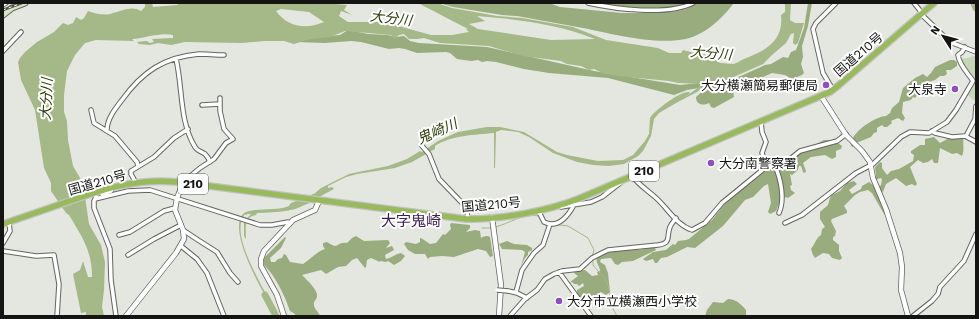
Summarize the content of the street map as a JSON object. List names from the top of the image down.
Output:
{
  "streets": {
    "highway": ["国道210号", "210"]
  },
  "districts": ["大字鬼崎"],
  "water": ["大分川", "鬼崎川"],
  "places": [
    "大分横瀬簡易郵便局",
    "大泉寺",
    "大分南警察署",
    "大分市立横瀬西小学校"
  ],
  "north": "top left"
}
